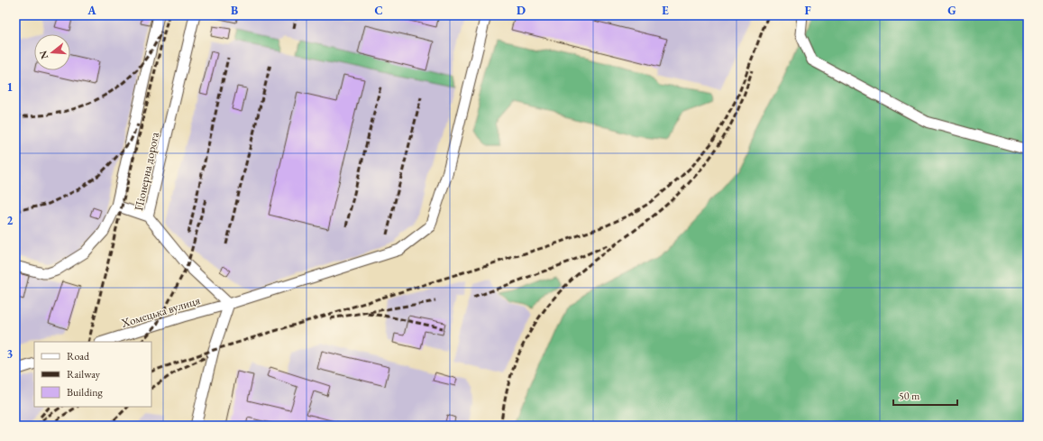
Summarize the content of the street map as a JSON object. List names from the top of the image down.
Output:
{
  "streets": {
    "street": ["Піонерна дорога", "Хомецька вулиця"]
  },
  "crossings": [
    ["Піонерна дорога", "Хомецька вулиця"]
  ],
  "legend": ["Road", "Railway", "Building"],
  "scale_bar": "50 m",
  "north": "left",
  "grid": {
    "columns": [
      "A",
      "B",
      "C",
      "D",
      "E",
      "F",
      "G"
    ],
    "rows": ["1", "2", "3"]
  }
}
